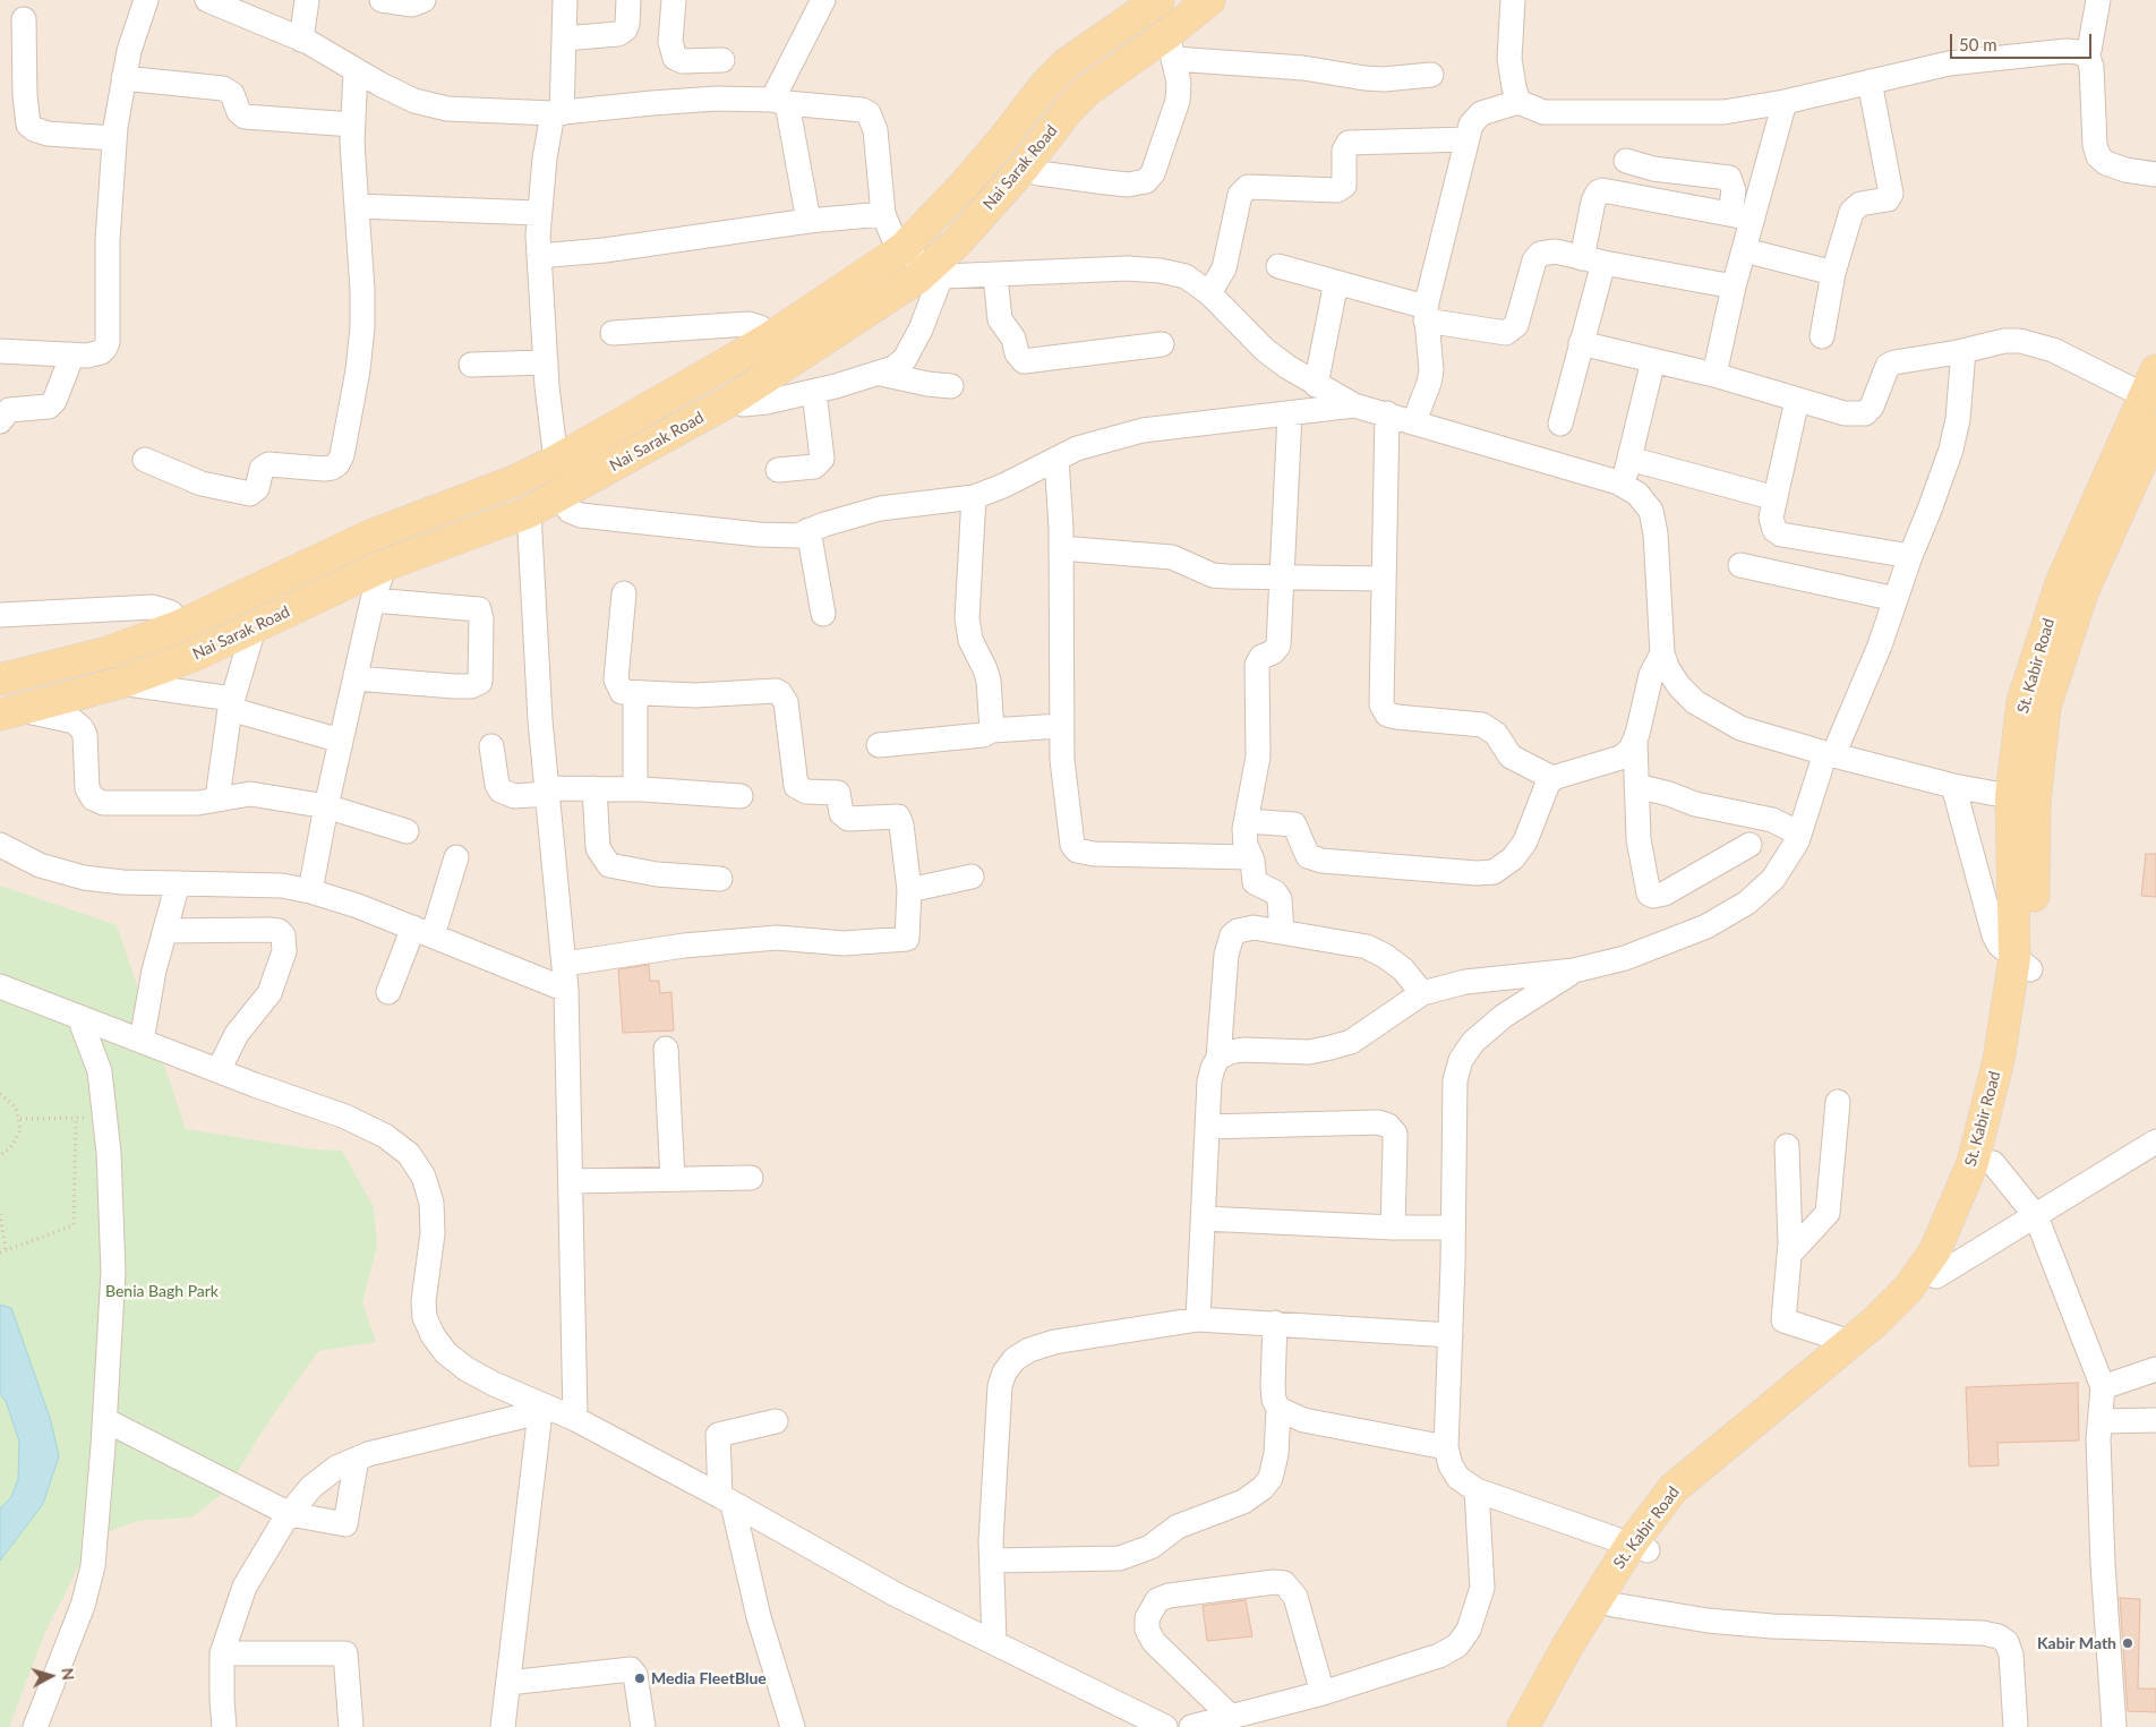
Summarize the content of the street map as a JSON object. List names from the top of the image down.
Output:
{
  "streets": {
    "main road": ["Nai Sarak Road", "St. Kabir Road"]
  },
  "parks": ["Benia Bagh Park"],
  "places": ["Kabir Math", "Media FleetBlue"],
  "scale_bar": "50 m",
  "north": "right"
}
